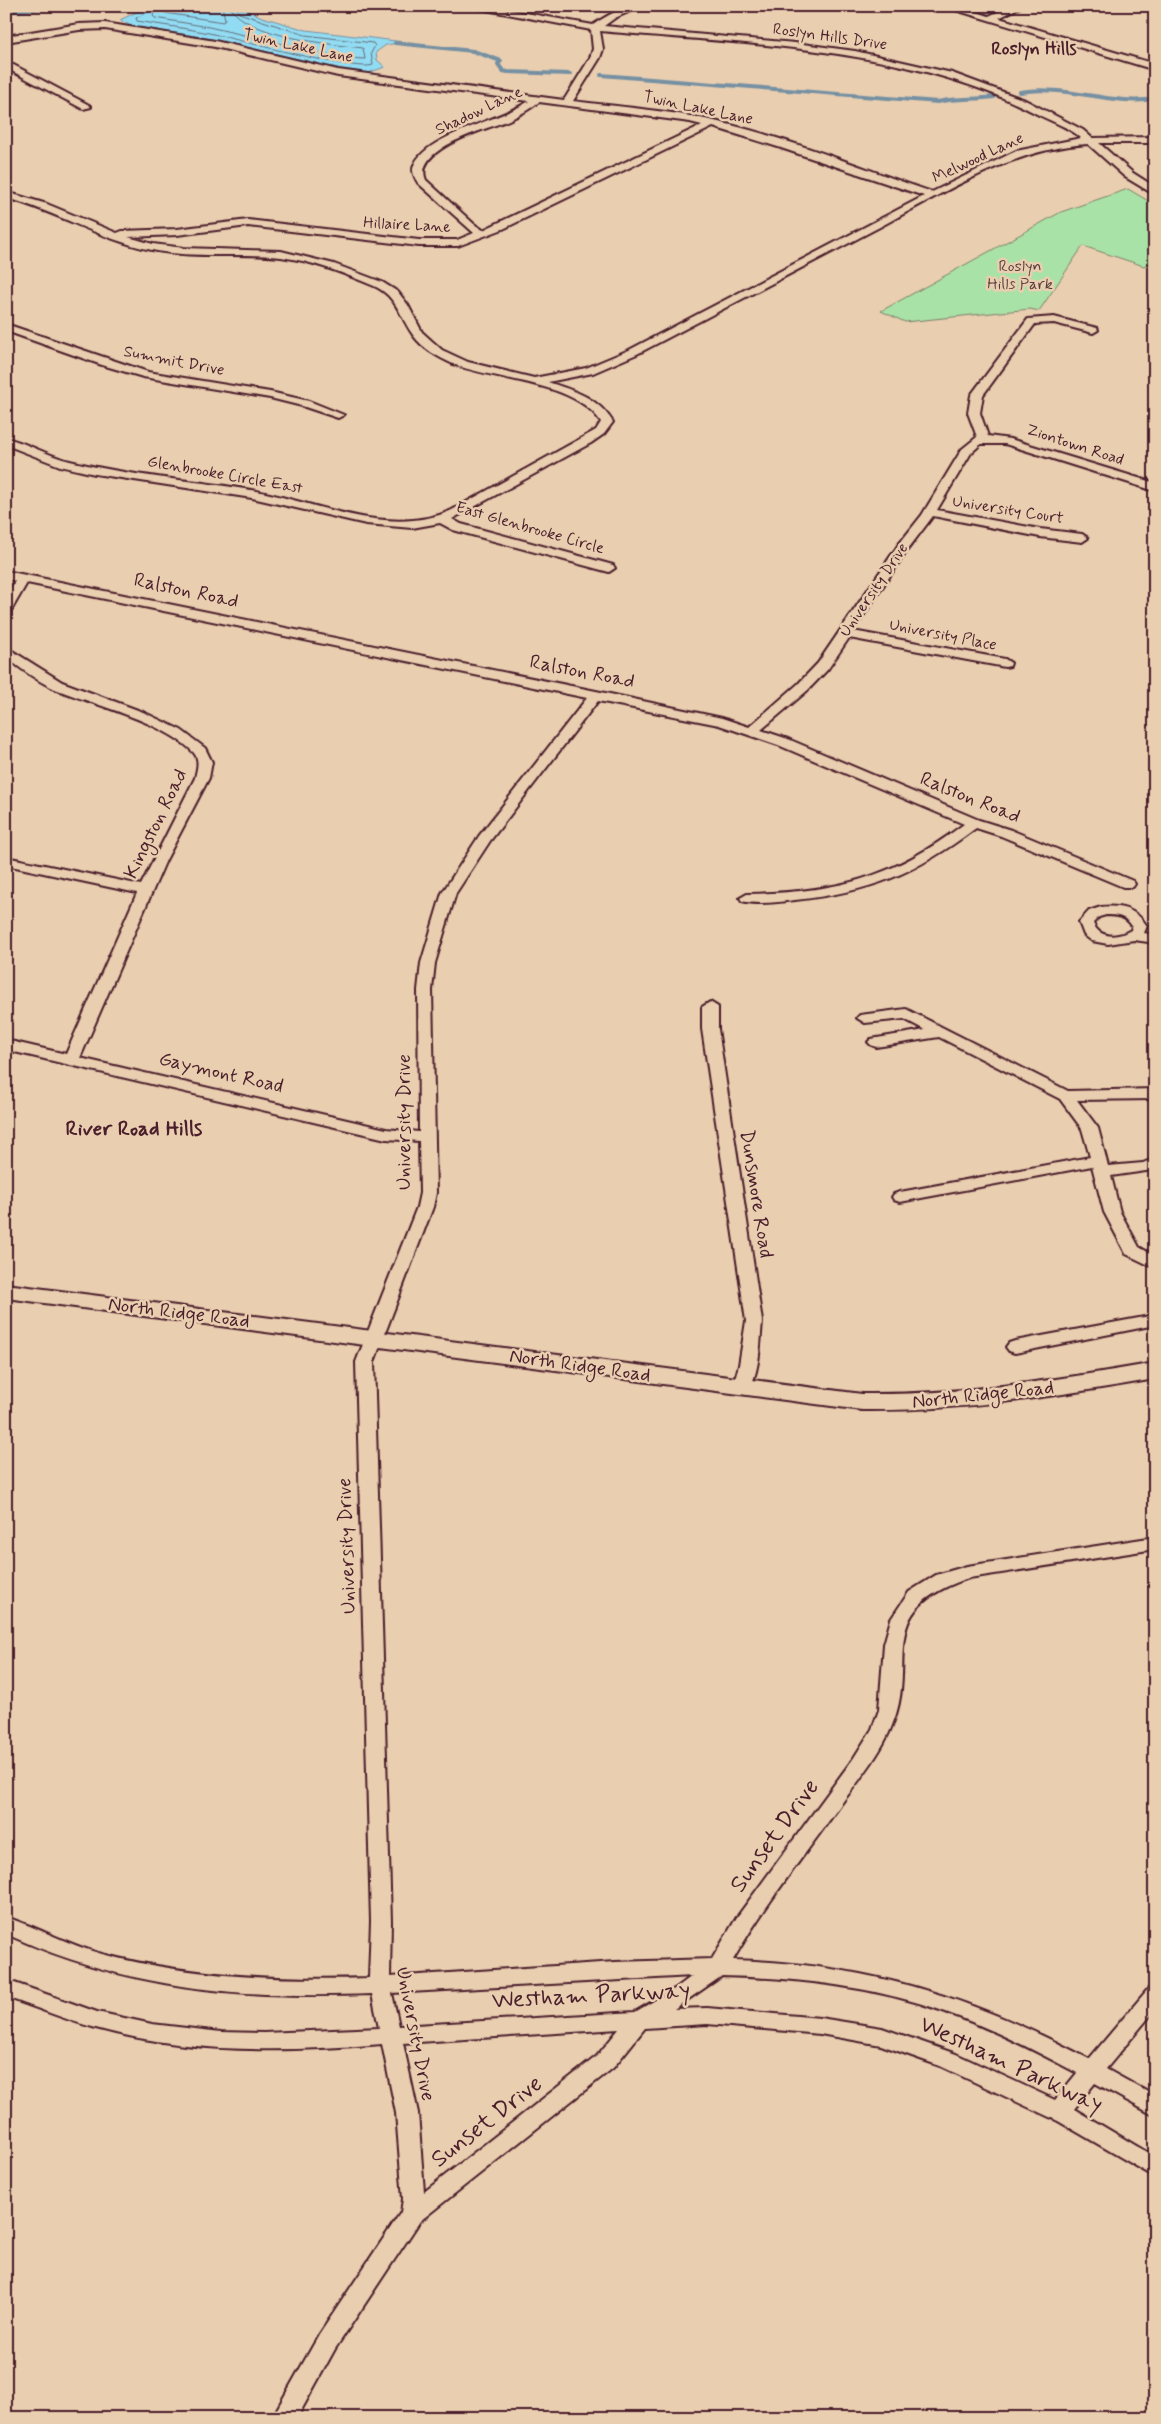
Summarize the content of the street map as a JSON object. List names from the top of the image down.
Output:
{
  "streets": {
    "main road": ["North Ridge Road"],
    "street": [
      "Roslyn Hills Drive",
      "Twin Lake Lane",
      "Shadow Lane",
      "Melwood Lane",
      "Hillaire Lane",
      "Summit Drive",
      "Ziontown Road",
      "Glenbrooke Circle East",
      "University Court",
      "East Glenbrooke Circle",
      "University Drive",
      "Ralston Road",
      "University Place",
      "Kingston Road",
      "Gaymont Road",
      "Dunsmore Road",
      "Sunset Drive",
      "Westham Parkway"
    ]
  },
  "crossings": [
    ["Roslyn Hills Drive", "Melwood Lane"],
    ["Twin Lake Lane", "Shadow Lane"],
    ["Twin Lake Lane", "Melwood Lane"],
    ["Twin Lake Lane", "Hillaire Lane"],
    ["Shadow Lane", "Hillaire Lane"],
    ["Ziontown Road", "University Drive"],
    ["Glenbrooke Circle East", "East Glenbrooke Circle"],
    ["University Court", "University Drive"],
    ["University Drive", "Ralston Road"],
    ["University Drive", "University Place"],
    ["University Drive", "Gaymont Road"],
    ["University Drive", "North Ridge Road"],
    ["University Drive", "Sunset Drive"],
    ["University Drive", "Westham Parkway"],
    ["Kingston Road", "Gaymont Road"],
    ["Dunsmore Road", "North Ridge Road"],
    ["Sunset Drive", "Westham Parkway"]
  ],
  "districts": ["Roslyn Hills", "River Road Hills"],
  "parks": ["Roslyn Hills Park"]
}
